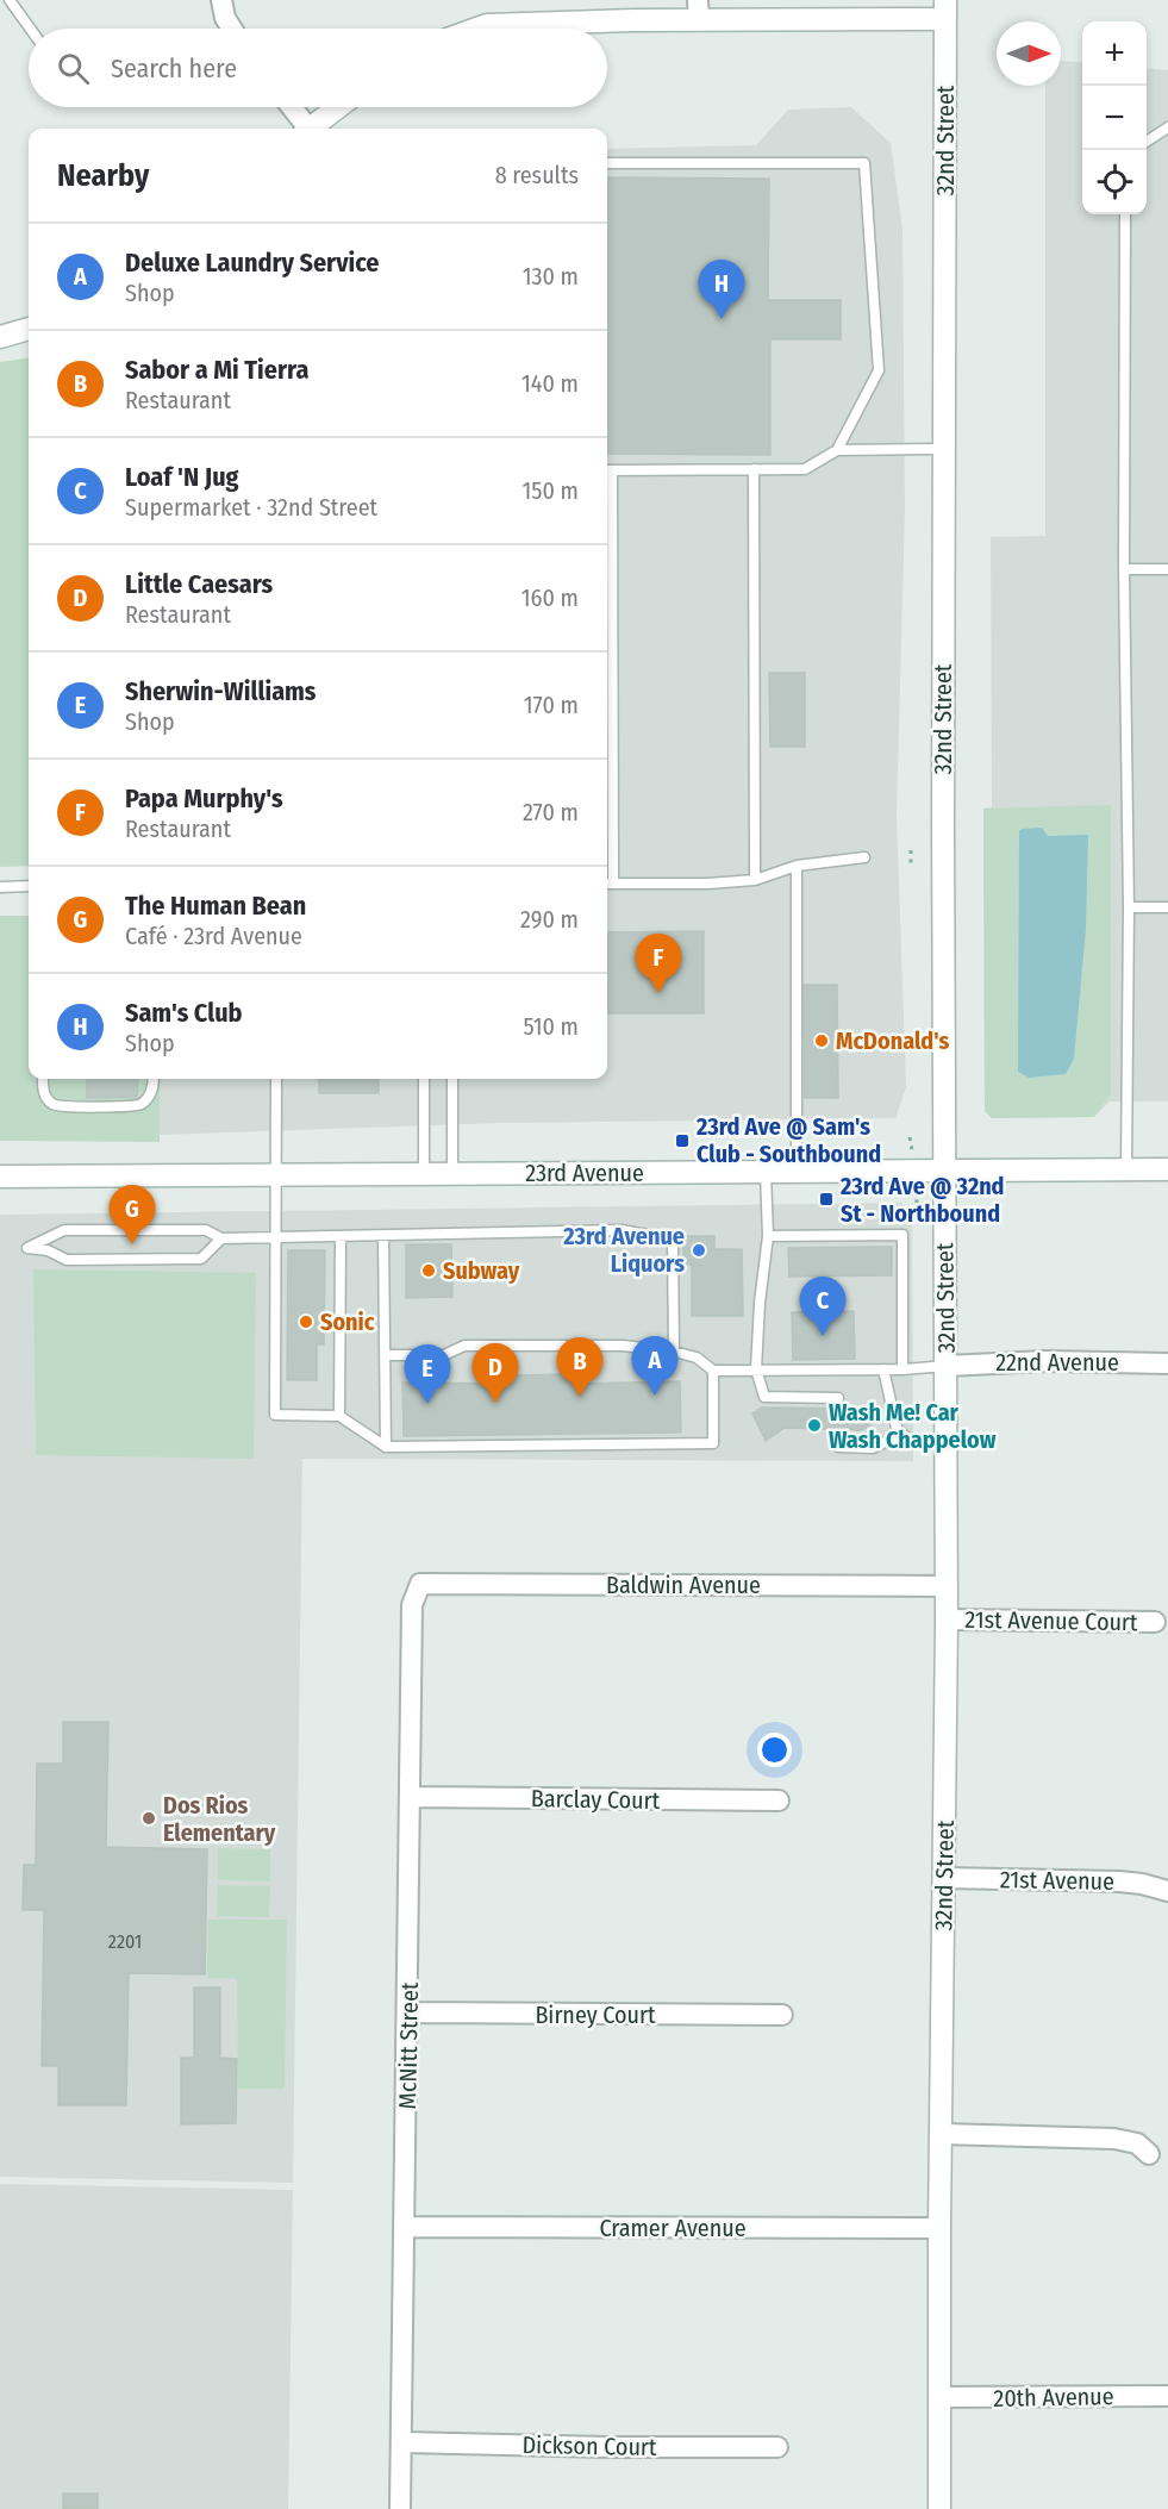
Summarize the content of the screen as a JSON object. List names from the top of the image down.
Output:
{
  "streets": {
    "street": [
      "32nd Street",
      "23rd Avenue",
      "22nd Avenue",
      "Baldwin Avenue",
      "21st Avenue Court",
      "Barclay Court",
      "21st Avenue",
      "Birney Court",
      "McNitt Street",
      "Cramer Avenue",
      "20th Avenue",
      "Dickson Court"
    ]
  },
  "crossings": [
    ["32nd Street", "23rd Avenue"],
    ["32nd Street", "22nd Avenue"],
    ["32nd Street", "Baldwin Avenue"],
    ["32nd Street", "21st Avenue Court"],
    ["32nd Street", "21st Avenue"],
    ["32nd Street", "Cramer Avenue"],
    ["32nd Street", "20th Avenue"],
    ["Baldwin Avenue", "McNitt Street"],
    ["Barclay Court", "McNitt Street"],
    ["Birney Court", "McNitt Street"],
    ["McNitt Street", "Cramer Avenue"],
    ["McNitt Street", "Dickson Court"]
  ],
  "places": {
    "other": [
      "McDonald's",
      "23rd Avenue Liquors",
      "Subway",
      "Sonic",
      "Wash Me! Car Wash Chappelow",
      "Dos Rios Elementary"
    ],
    "transit": ["23rd Ave @ Sam's Club - Southbound", "23rd Ave @ 32nd St - Northbound"]
  },
  "house_numbers": ["2201"],
  "north": "right",
  "page": {
    "map_buttons": ["+", "−"],
    "search": "Search here",
    "heading": ["Nearby", "8 results"],
    "list": [
      {
        "mark": "A",
        "name": "Deluxe Laundry Service",
        "note": "Shop",
        "value": "130 m"
      },
      {
        "mark": "B",
        "name": "Sabor a Mi Tierra",
        "note": "Restaurant",
        "value": "140 m"
      },
      {
        "mark": "C",
        "name": "Loaf 'N Jug",
        "note": "Supermarket · 32nd Street",
        "value": "150 m"
      },
      {
        "mark": "D",
        "name": "Little Caesars",
        "note": "Restaurant",
        "value": "160 m"
      },
      {
        "mark": "E",
        "name": "Sherwin-Williams",
        "note": "Shop",
        "value": "170 m"
      },
      {
        "mark": "F",
        "name": "Papa Murphy's",
        "note": "Restaurant",
        "value": "270 m"
      },
      {
        "mark": "G",
        "name": "The Human Bean",
        "note": "Café · 23rd Avenue",
        "value": "290 m"
      },
      {
        "mark": "H",
        "name": "Sam's Club",
        "note": "Shop",
        "value": "510 m"
      }
    ],
    "pins": [
      "H",
      "F",
      "G",
      "C",
      "A",
      "B",
      "D",
      "E"
    ]
  }
}
